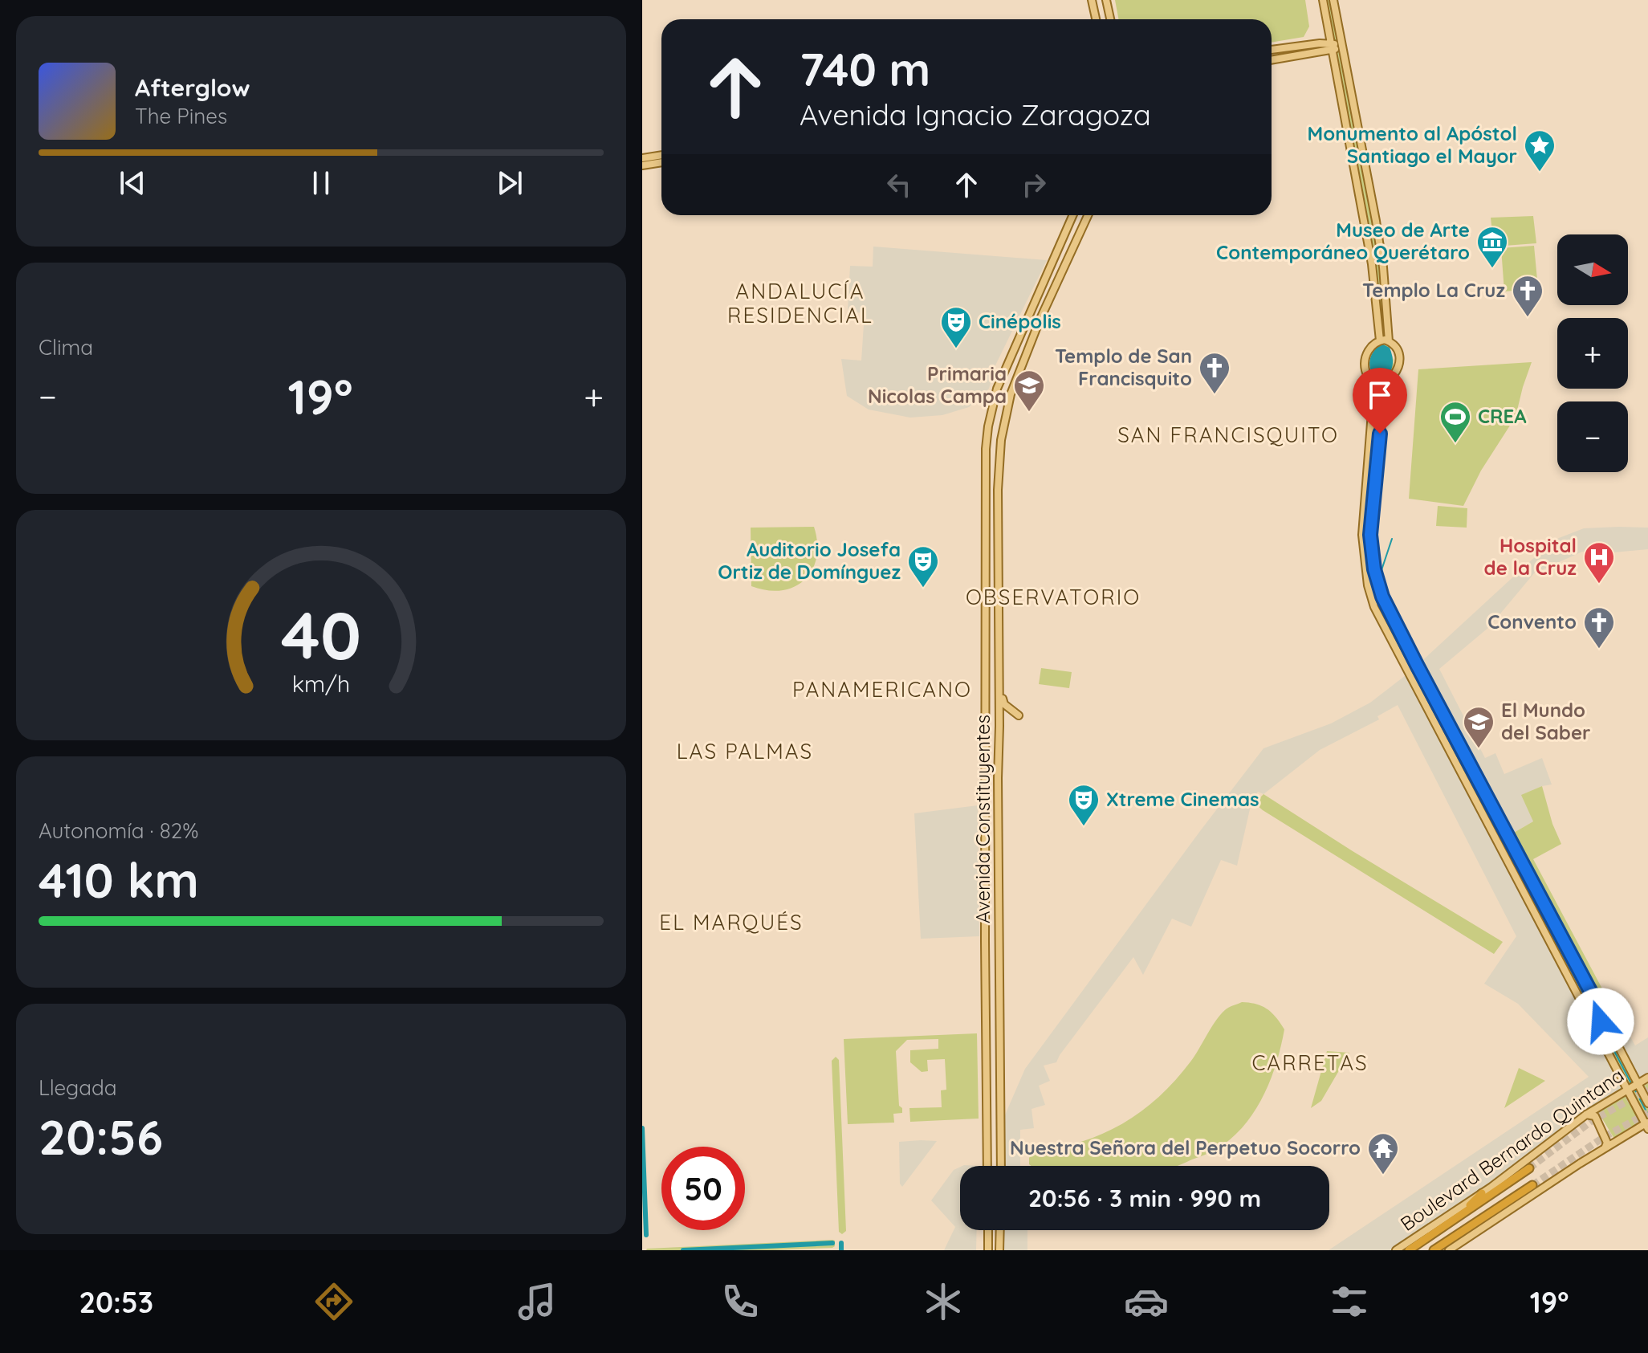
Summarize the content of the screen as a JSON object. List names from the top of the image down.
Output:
{
  "streets": {
    "highway": ["Boulevard Bernardo Quintana"],
    "main road": ["Avenida Constituyentes"]
  },
  "districts": [
    "ANDALUCÍA RESIDENCIAL",
    "SAN FRANCISQUITO",
    "OBSERVATORIO",
    "PANAMERICANO",
    "LAS PALMAS",
    "EL MARQUÉS",
    "CARRETAS"
  ],
  "places": {
    "place": ["Monumento al Apóstol Santiago el Mayor"],
    "museum": ["Museo de Arte Contemporáneo Querétaro"],
    "church": ["Templo La Cruz", "Templo de San Francisquito", "Convento"],
    "theatre": ["Cinépolis", "Auditorio Josefa Ortiz de Domínguez", "Xtreme Cinemas"],
    "school or university": ["Primaria Nicolas Campa", "El Mundo del Saber"],
    "sports": ["CREA"],
    "hospital": ["Hospital de la Cruz"],
    "temple": ["Nuestra Señora del Perpetuo Socorro"]
  },
  "north": "right",
  "page": {
    "turn": ["740 m", "Avenida Ignacio Zaragoza"],
    "song": ["Afterglow", "The Pines"],
    "map_buttons": ["+", "−"],
    "tile": [
      "Clima",
      ["Autonomía · 82%", "410 km"],
      ["Llegada", "20:56"]
    ],
    "heat": ["−", "19°", "+"],
    "limit": "50",
    "trip": "20:56 · 3 min · 990 m",
    "tabs": ["20:53", "19°"],
    "gauge": ["40", "km/h"]
  }
}
